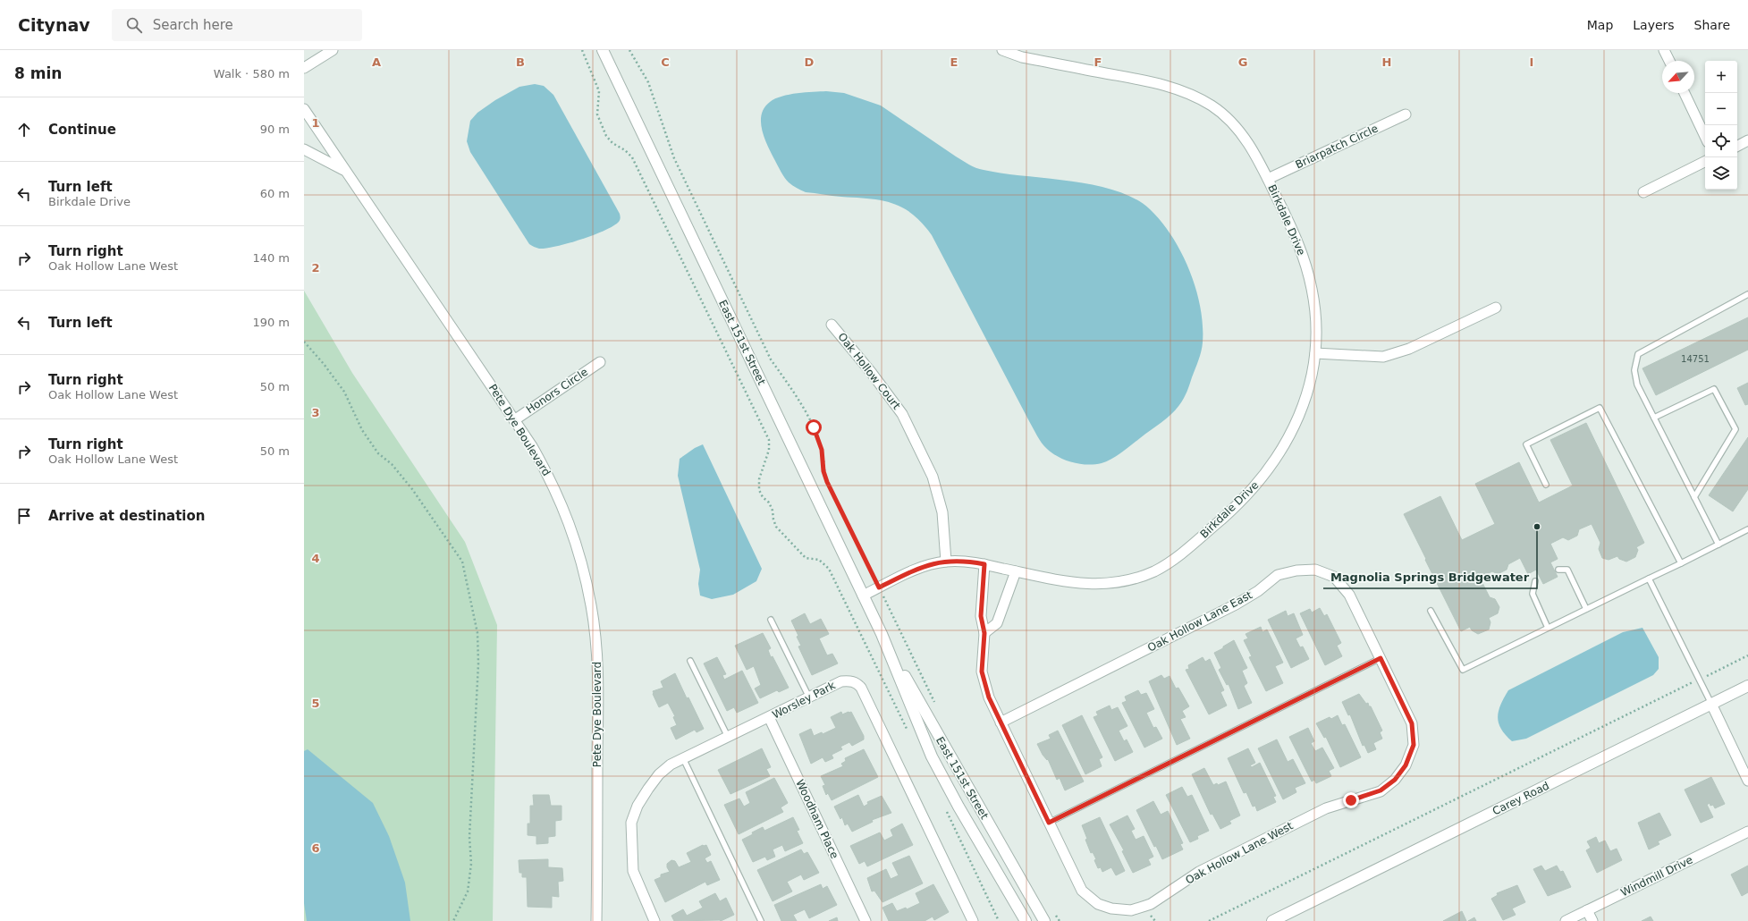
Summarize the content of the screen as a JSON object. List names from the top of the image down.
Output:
{
  "streets": {
    "street": [
      "Briarpatch Circle",
      "Birkdale Drive",
      "East 151st Street",
      "Oak Hollow Court",
      "Honors Circle",
      "Pete Dye Boulevard",
      "Oak Hollow Lane East",
      "Worsley Park",
      "Carey Road",
      "Woodham Place",
      "Oak Hollow Lane West",
      "Windmill Drive"
    ]
  },
  "crossings": [
    ["Briarpatch Circle", "Birkdale Drive"],
    ["Birkdale Drive", "East 151st Street"],
    ["Birkdale Drive", "Oak Hollow Court"],
    ["Birkdale Drive", "Oak Hollow Lane West"],
    ["Honors Circle", "Pete Dye Boulevard"],
    ["Oak Hollow Lane East", "Oak Hollow Lane West"],
    ["Worsley Park", "Woodham Place"]
  ],
  "places": ["Magnolia Springs Bridgewater"],
  "house_numbers": ["14751"],
  "north": "bottom left",
  "page": {
    "header": "Citynav",
    "search": "Search here",
    "nav": ["Map", "Layers", "Share"],
    "heading": ["8 min", "Walk · 580 m"],
    "map_buttons": ["+", "−"],
    "list": [
      ["Continue", "90 m"],
      ["Turn left", "Birkdale Drive", "60 m"],
      ["Turn right", "Oak Hollow Lane West", "140 m"],
      ["Turn left", "190 m"],
      ["Turn right", "Oak Hollow Lane West", "50 m"],
      ["Turn right", "Oak Hollow Lane West", "50 m"],
      "Arrive at destination"
    ]
  },
  "grid": {
    "columns": [
      "A",
      "B",
      "C",
      "D",
      "E",
      "F",
      "G",
      "H",
      "I"
    ],
    "rows": [
      "1",
      "2",
      "3",
      "4",
      "5",
      "6"
    ]
  }
}
